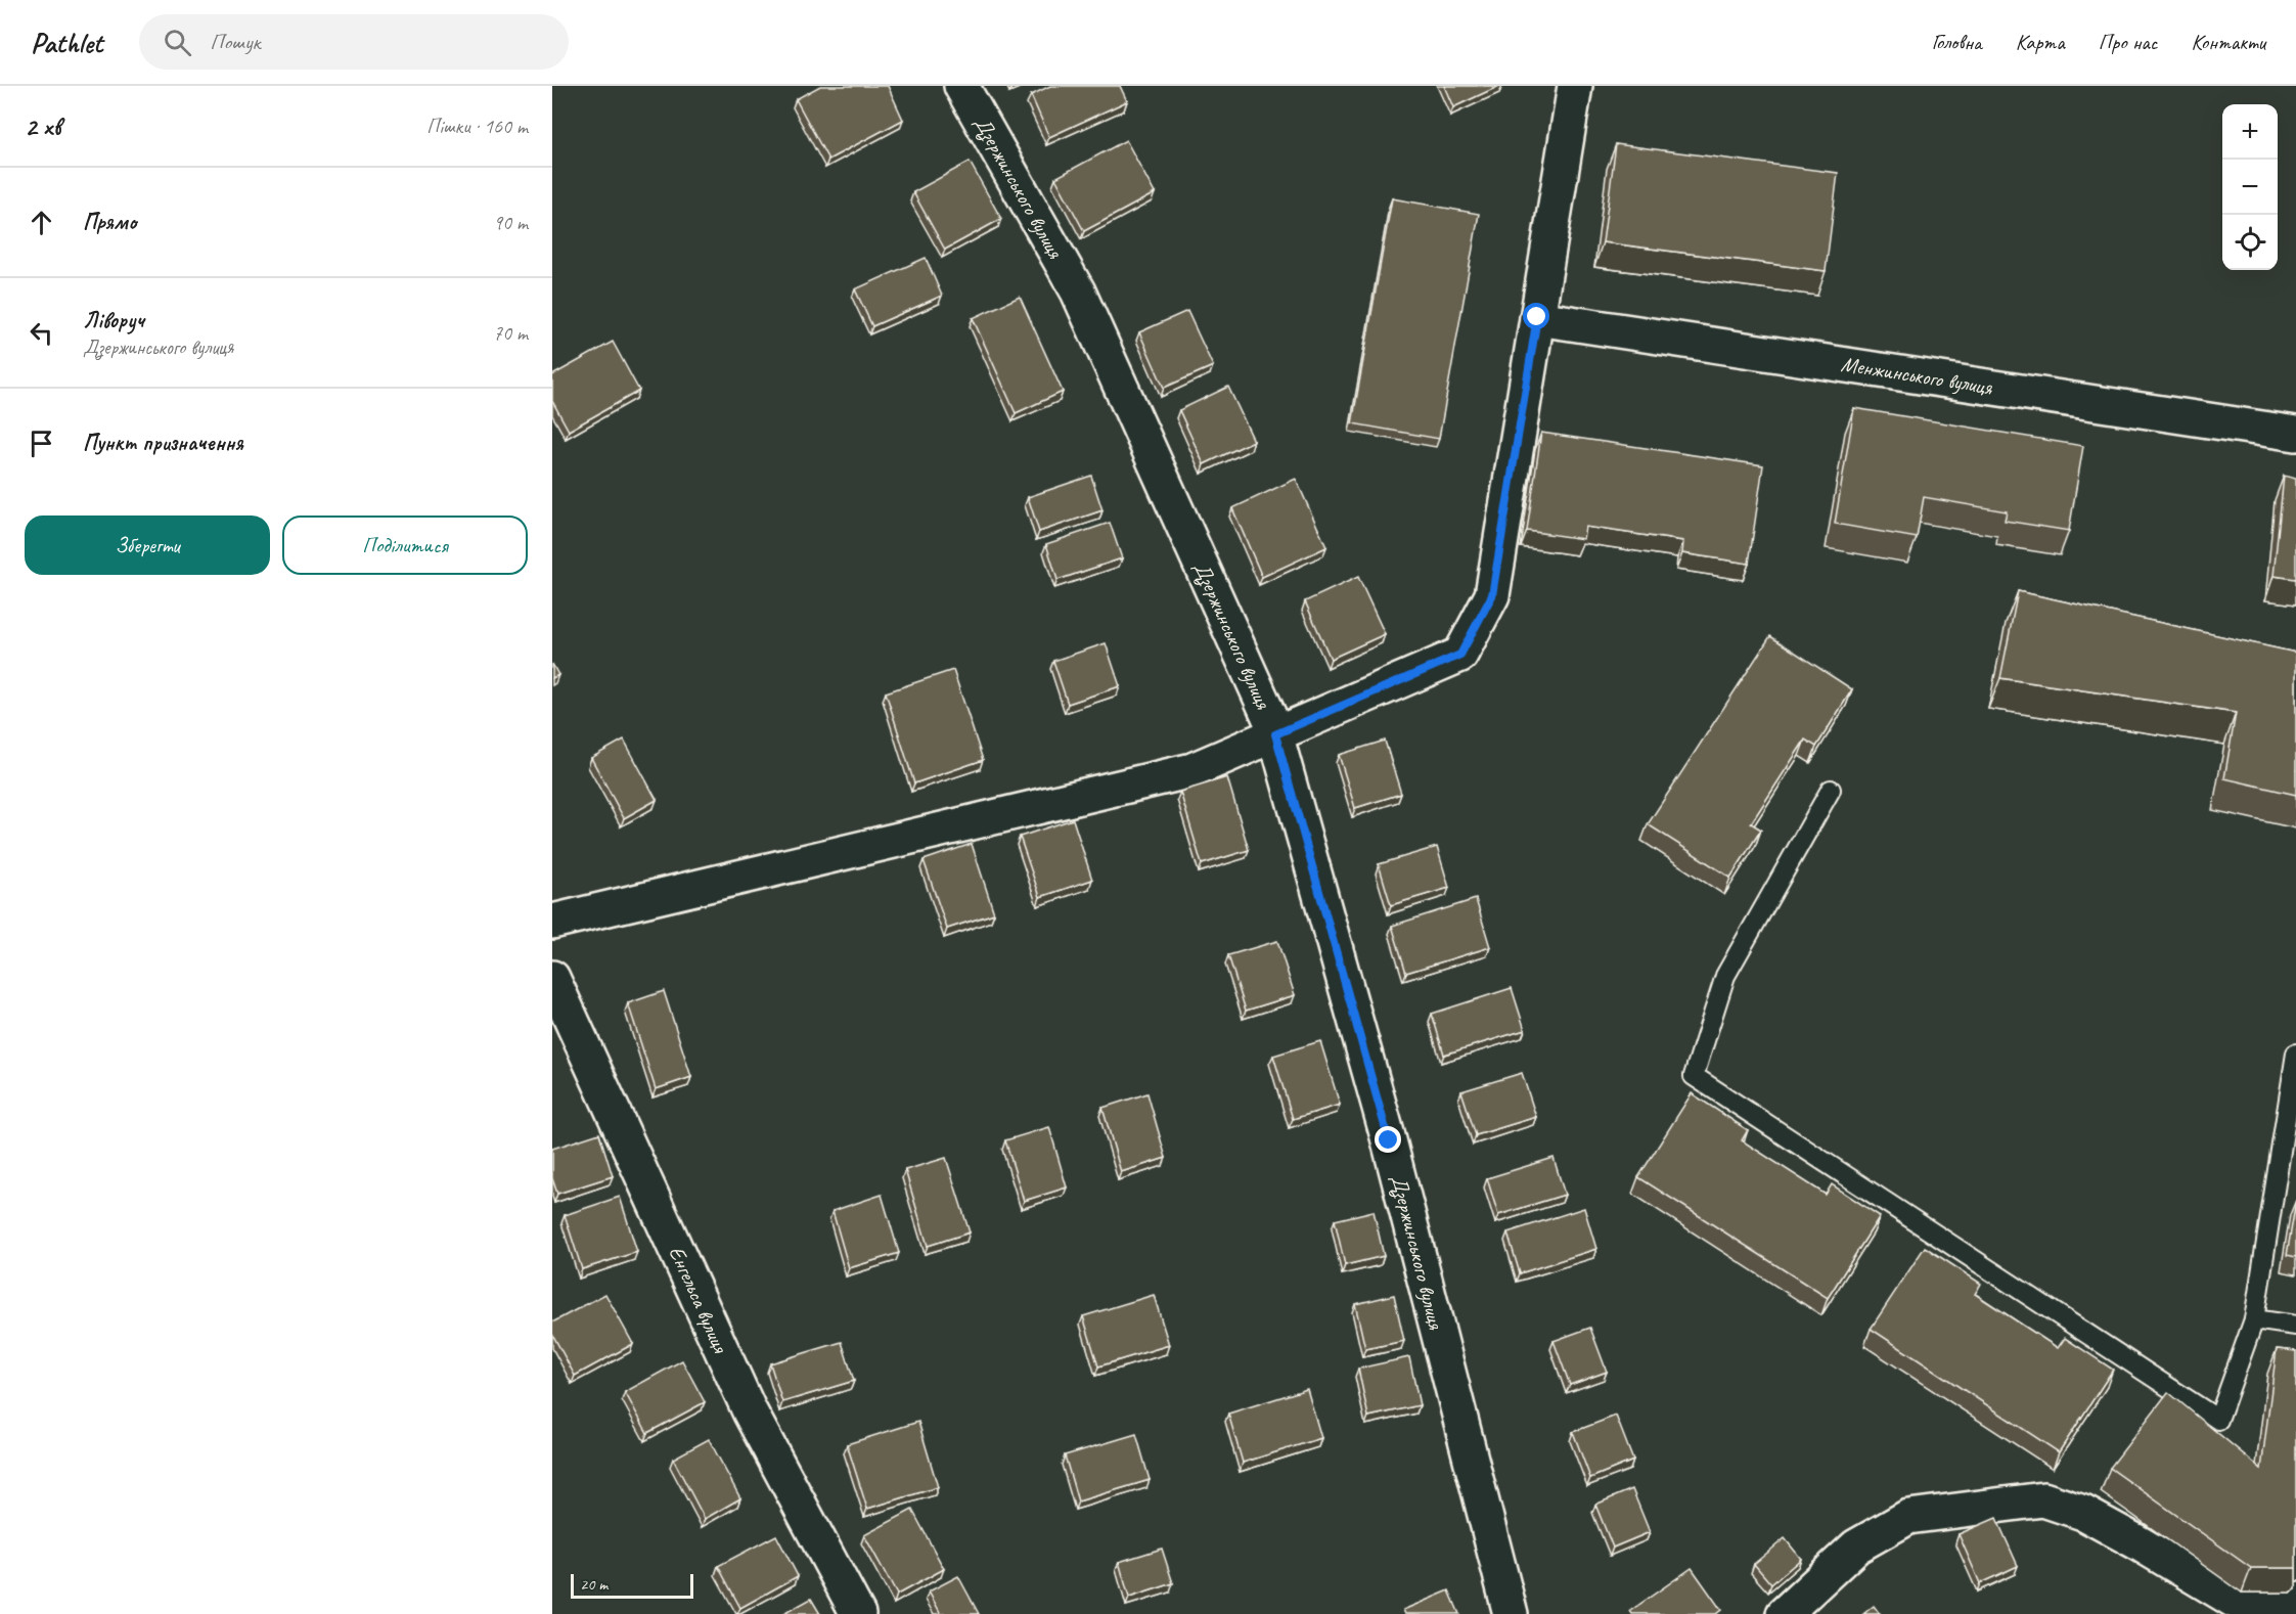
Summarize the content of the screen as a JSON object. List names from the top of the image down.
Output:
{
  "streets": {
    "street": ["Дзержинського вулиця", "Менжинського вулиця", "Енгельса вулиця"]
  },
  "scale_bar": "20 m",
  "page": {
    "header": "Pathlet",
    "search": "Пошук",
    "nav": [
      "Головна",
      "Карта",
      "Про нас",
      "Контакти"
    ],
    "heading": ["2 хв", "Пішки · 160 m"],
    "map_buttons": ["+", "−"],
    "list": [
      ["Прямо", "90 m"],
      ["Ліворуч", "Дзержинського вулиця", "70 m"],
      "Пункт призначення"
    ],
    "buttons": ["Зберегти", "Поділитися"],
    "scale": "20 m"
  }
}
